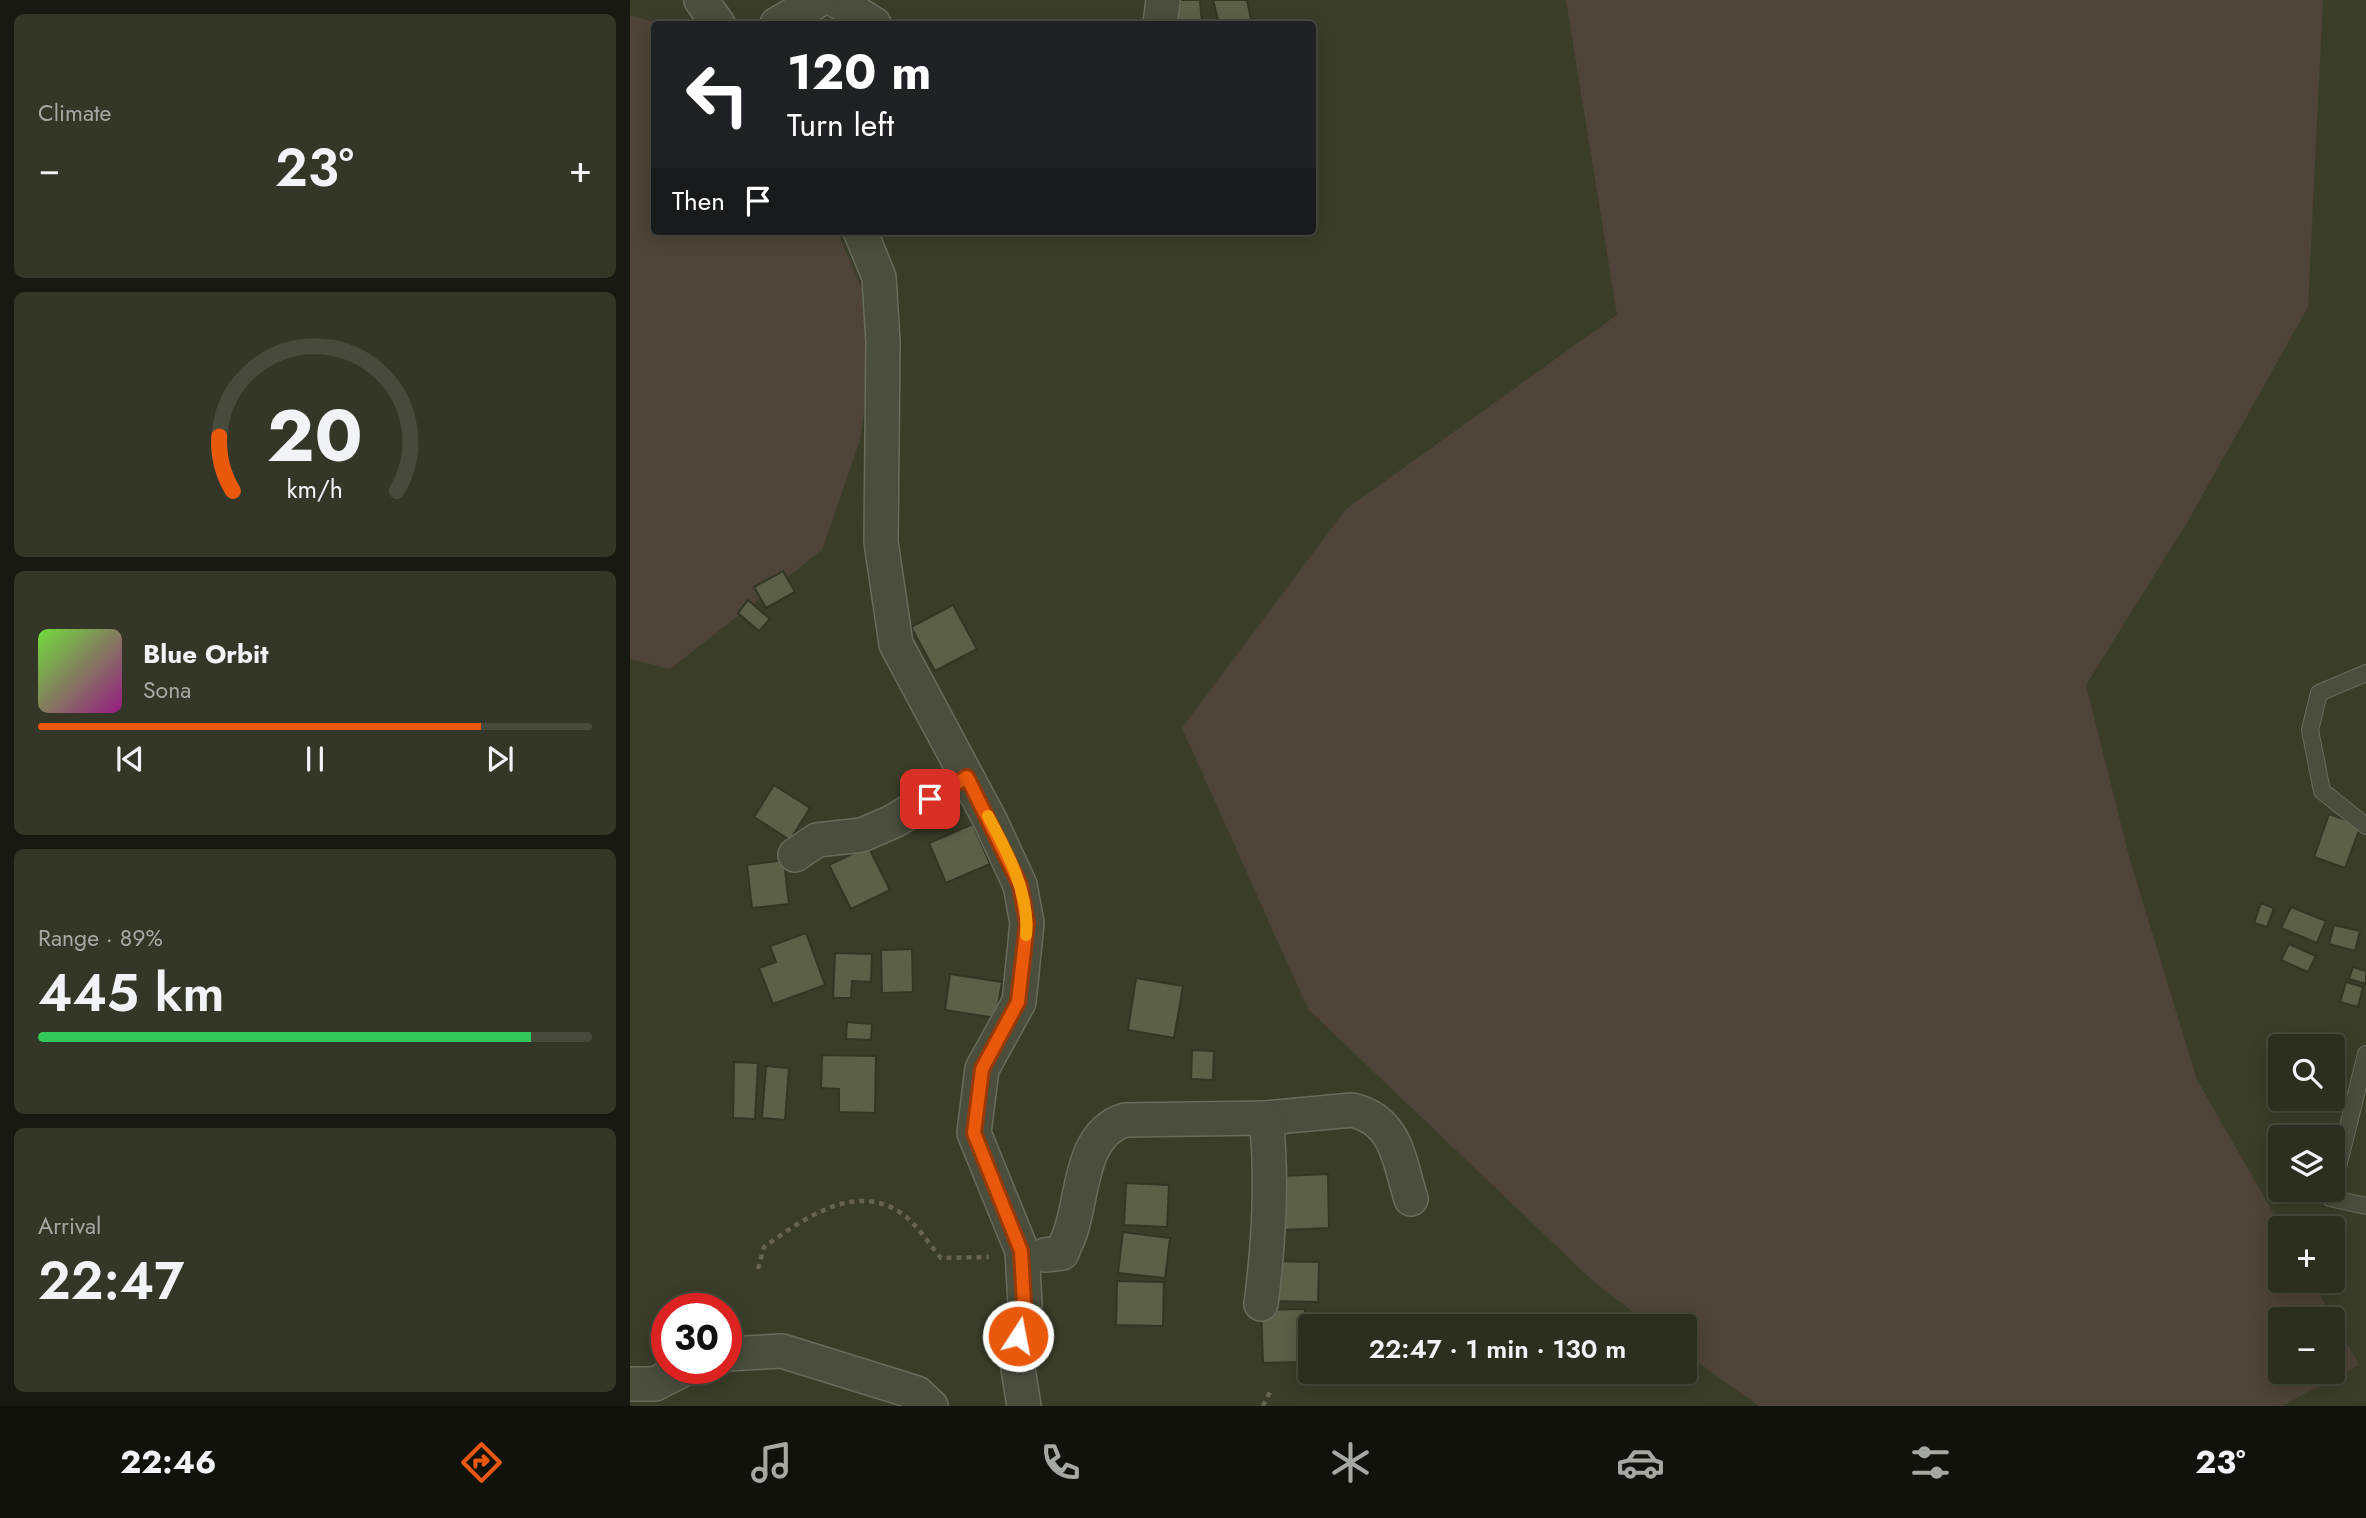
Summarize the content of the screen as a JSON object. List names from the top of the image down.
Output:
{
  "page": {
    "tile": [
      "Climate",
      ["Range · 89%", "445 km"],
      ["Arrival", "22:47"]
    ],
    "turn": ["120 m", "Turn left"],
    "heat": ["−", "23°", "+"],
    "then": "Then",
    "song": ["Blue Orbit", "Sona"],
    "map_buttons": ["+", "−"],
    "limit": "30",
    "trip": "22:47 · 1 min · 130 m",
    "tabs": ["22:46", "23°"],
    "gauge": ["20", "km/h"]
  }
}
